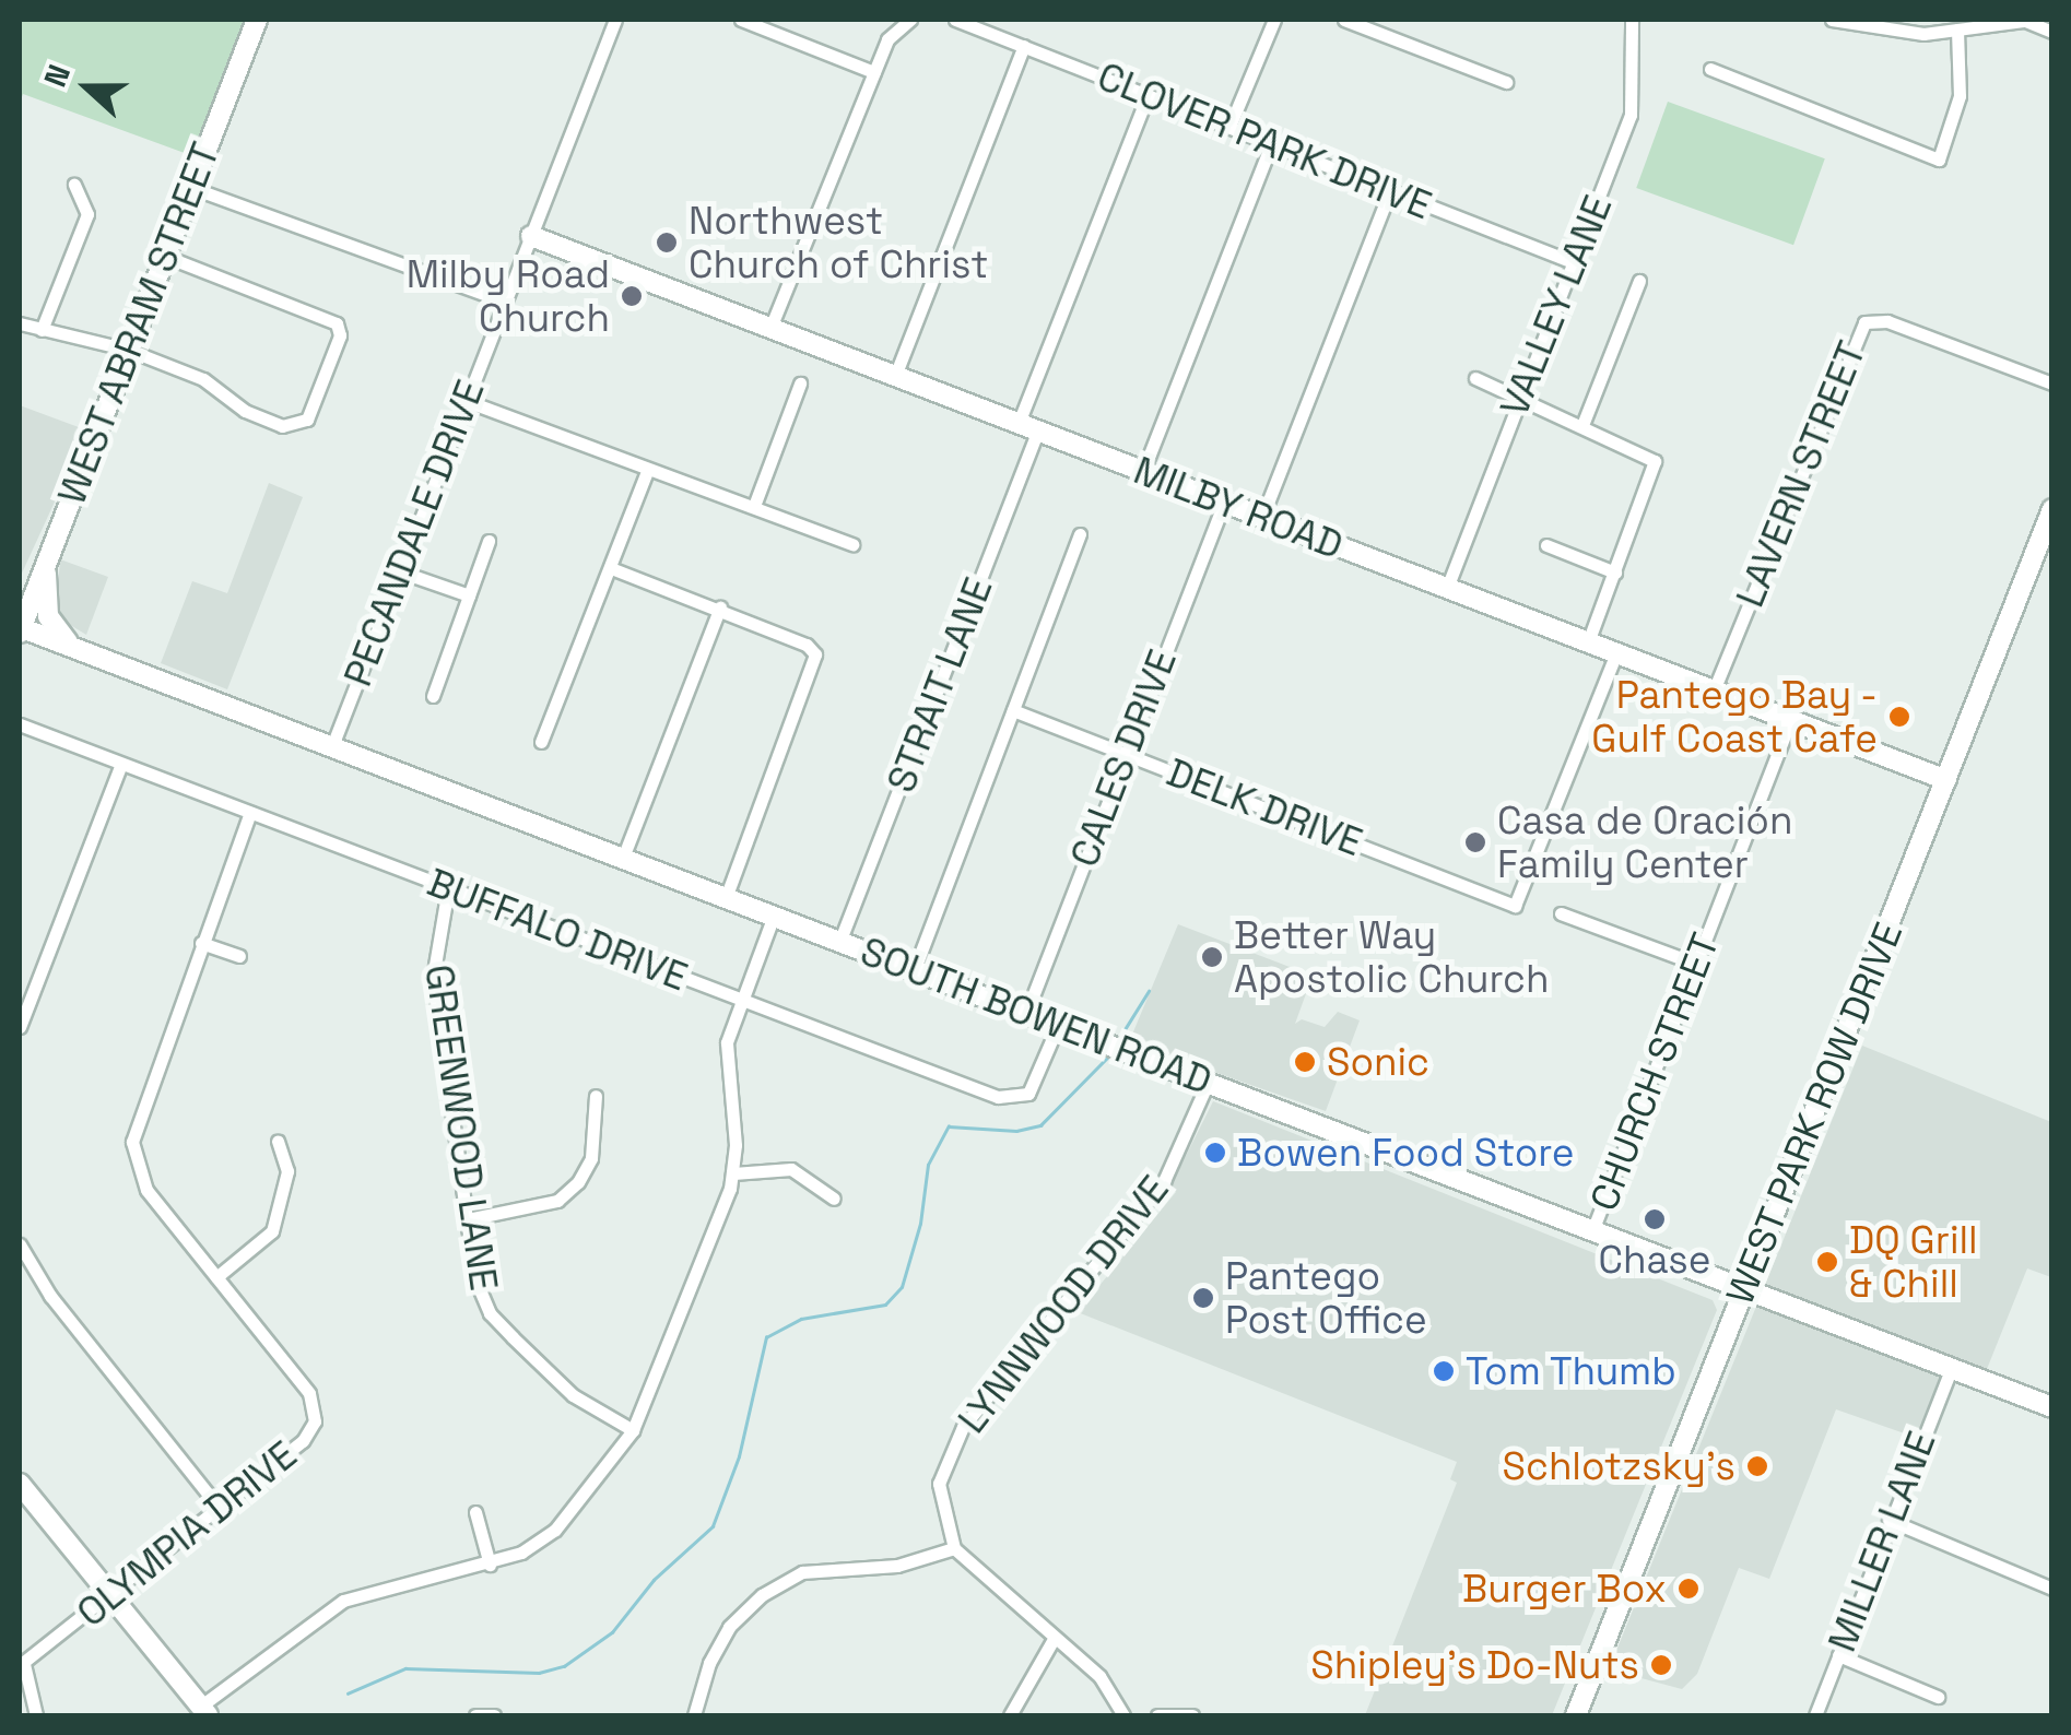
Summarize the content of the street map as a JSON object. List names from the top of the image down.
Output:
{
  "streets": {
    "main road": [
      "WEST ABRAM STREET",
      "MILBY ROAD",
      "SOUTH BOWEN ROAD",
      "WEST PARK ROW DRIVE"
    ],
    "street": [
      "CLOVER PARK DRIVE",
      "VALLEY LANE",
      "LAVERN STREET",
      "PECANDALE DRIVE",
      "STRAIT LANE",
      "CALES DRIVE",
      "DELK DRIVE",
      "BUFFALO DRIVE",
      "CHURCH STREET",
      "GREENWOOD LANE",
      "LYNNWOOD DRIVE",
      "OLYMPIA DRIVE",
      "MILLER LANE"
    ]
  },
  "crossings": [
    ["CLOVER PARK DRIVE", "VALLEY LANE"],
    ["VALLEY LANE", "MILBY ROAD"],
    ["WEST ABRAM STREET", "SOUTH BOWEN ROAD"],
    ["LAVERN STREET", "MILBY ROAD"],
    ["MILBY ROAD", "PECANDALE DRIVE"],
    ["MILBY ROAD", "STRAIT LANE"],
    ["MILBY ROAD", "CALES DRIVE"],
    ["MILBY ROAD", "DELK DRIVE"],
    ["MILBY ROAD", "WEST PARK ROW DRIVE"],
    ["PECANDALE DRIVE", "SOUTH BOWEN ROAD"],
    ["STRAIT LANE", "SOUTH BOWEN ROAD"],
    ["CALES DRIVE", "DELK DRIVE"],
    ["CALES DRIVE", "SOUTH BOWEN ROAD"],
    ["BUFFALO DRIVE", "SOUTH BOWEN ROAD"],
    ["BUFFALO DRIVE", "GREENWOOD LANE"],
    ["BUFFALO DRIVE", "OLYMPIA DRIVE"],
    ["SOUTH BOWEN ROAD", "CHURCH STREET"],
    ["SOUTH BOWEN ROAD", "WEST PARK ROW DRIVE"],
    ["SOUTH BOWEN ROAD", "LYNNWOOD DRIVE"],
    ["SOUTH BOWEN ROAD", "MILLER LANE"]
  ],
  "places": [
    "Northwest Church of Christ",
    "Milby Road Church",
    "Pantego Bay - Gulf Coast Cafe",
    "Casa de Oración Family Center",
    "Better Way Apostolic Church",
    "Sonic",
    "Bowen Food Store",
    "Chase",
    "DQ Grill & Chill",
    "Pantego Post Office",
    "Tom Thumb",
    "Schlotzsky's",
    "Burger Box",
    "Shipley's Do-Nuts"
  ],
  "north": "left"
}
